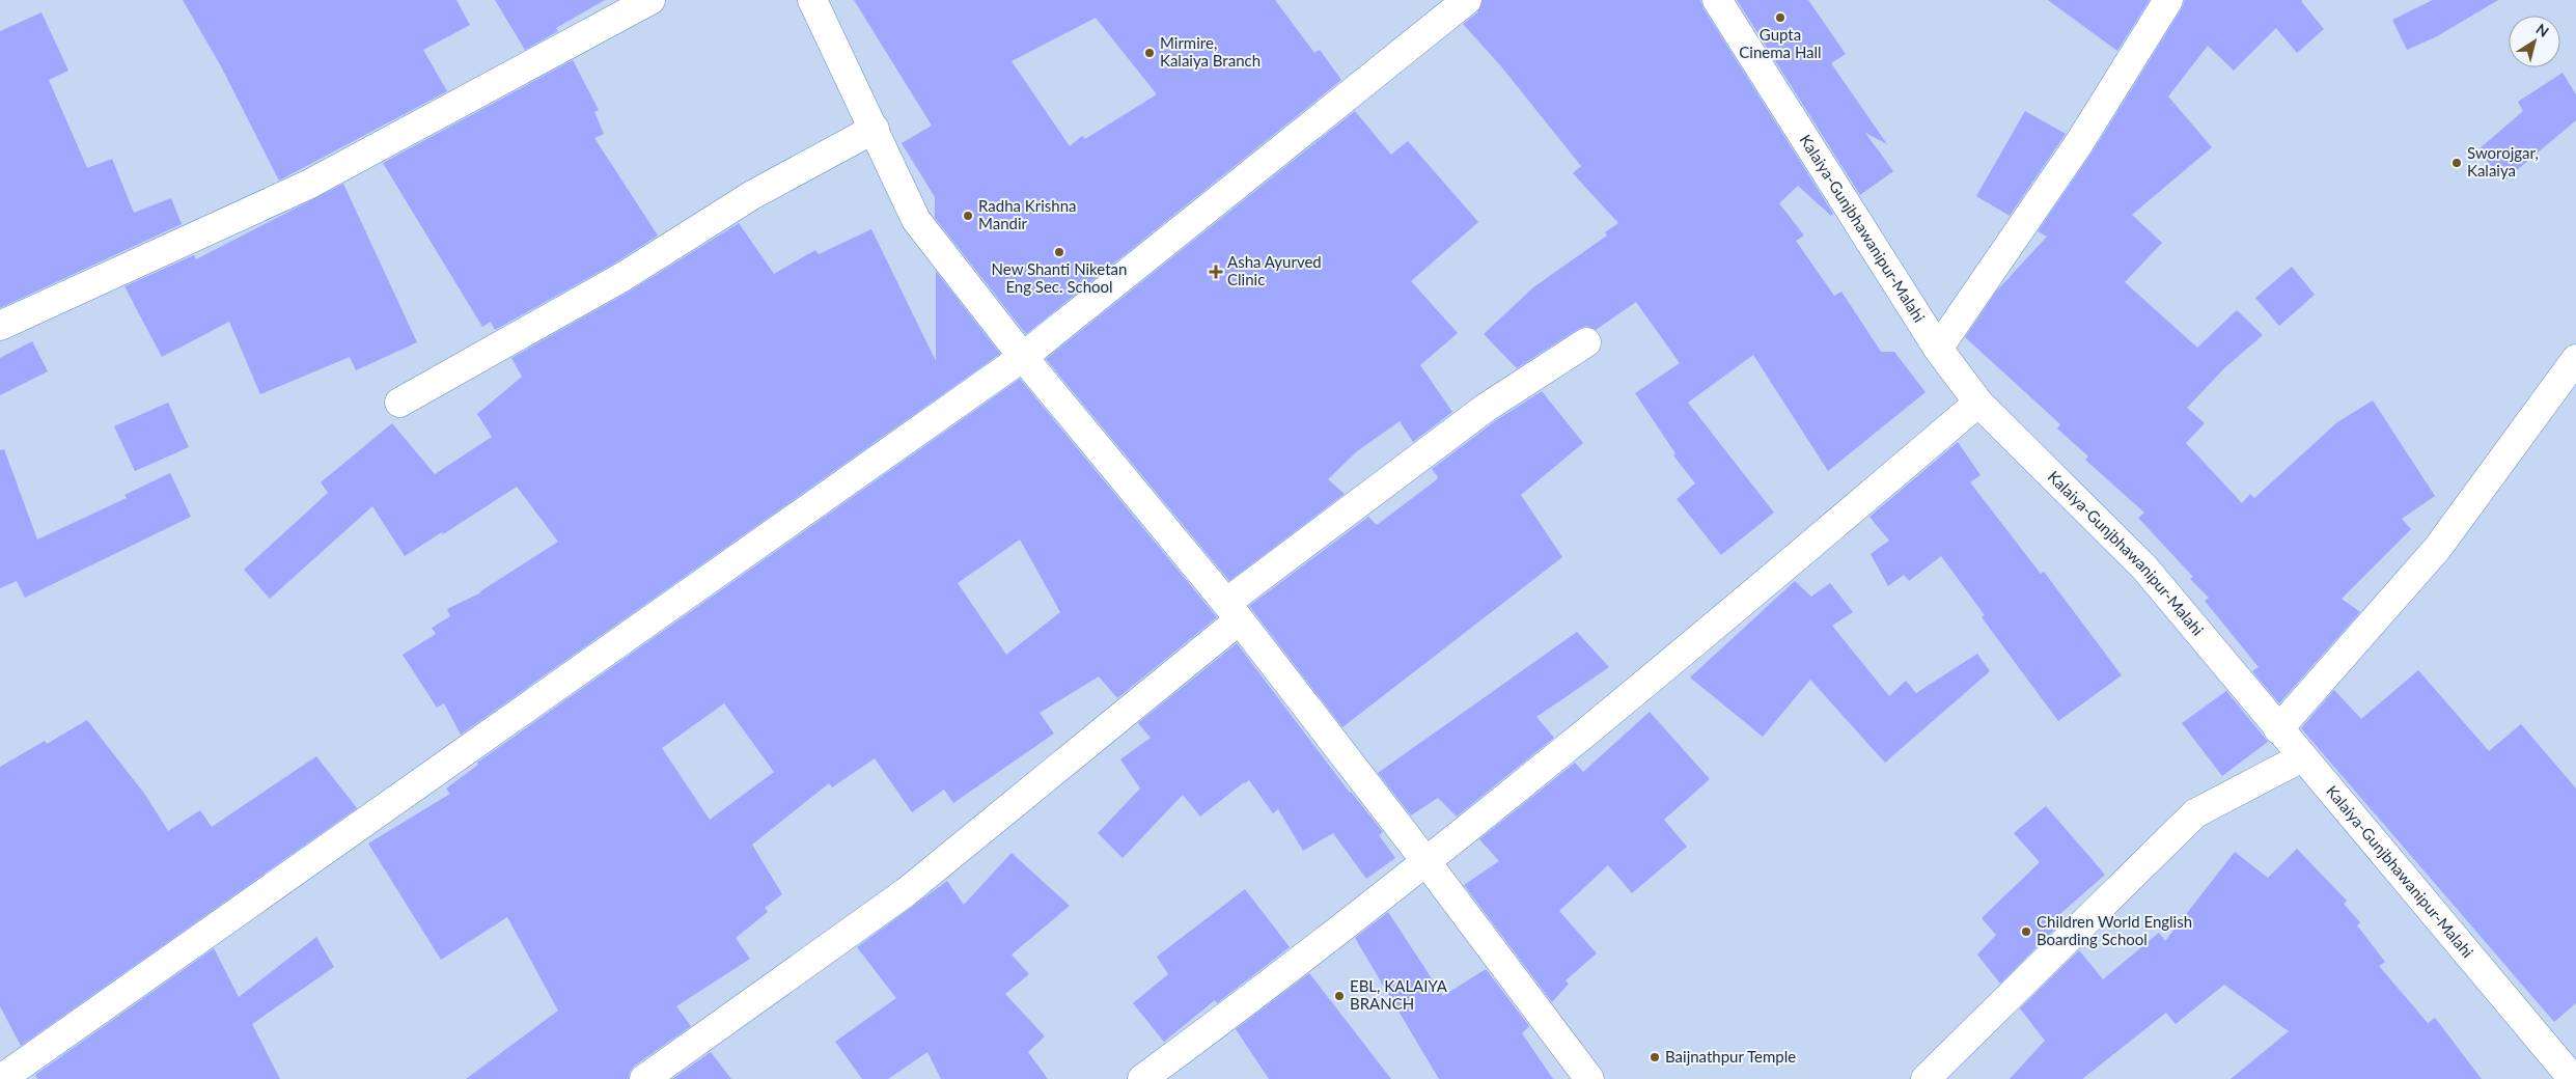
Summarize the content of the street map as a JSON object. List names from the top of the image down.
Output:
{
  "streets": {
    "street": ["Kalaiya-Gunjbhawanipur-Malahi"]
  },
  "places": {
    "other": [
      "Gupta Cinema Hall",
      "Mirmire, Kalaiya Branch",
      "Sworojgar, Kalaiya",
      "Radha Krishna Mandir",
      "New Shanti Niketan Eng Sec. School",
      "Children World English Boarding School",
      "EBL, KALAIYA BRANCH",
      "Baijnathpur Temple"
    ],
    "health": ["Asha Ayurved Clinic"]
  },
  "north": "top right"
}
